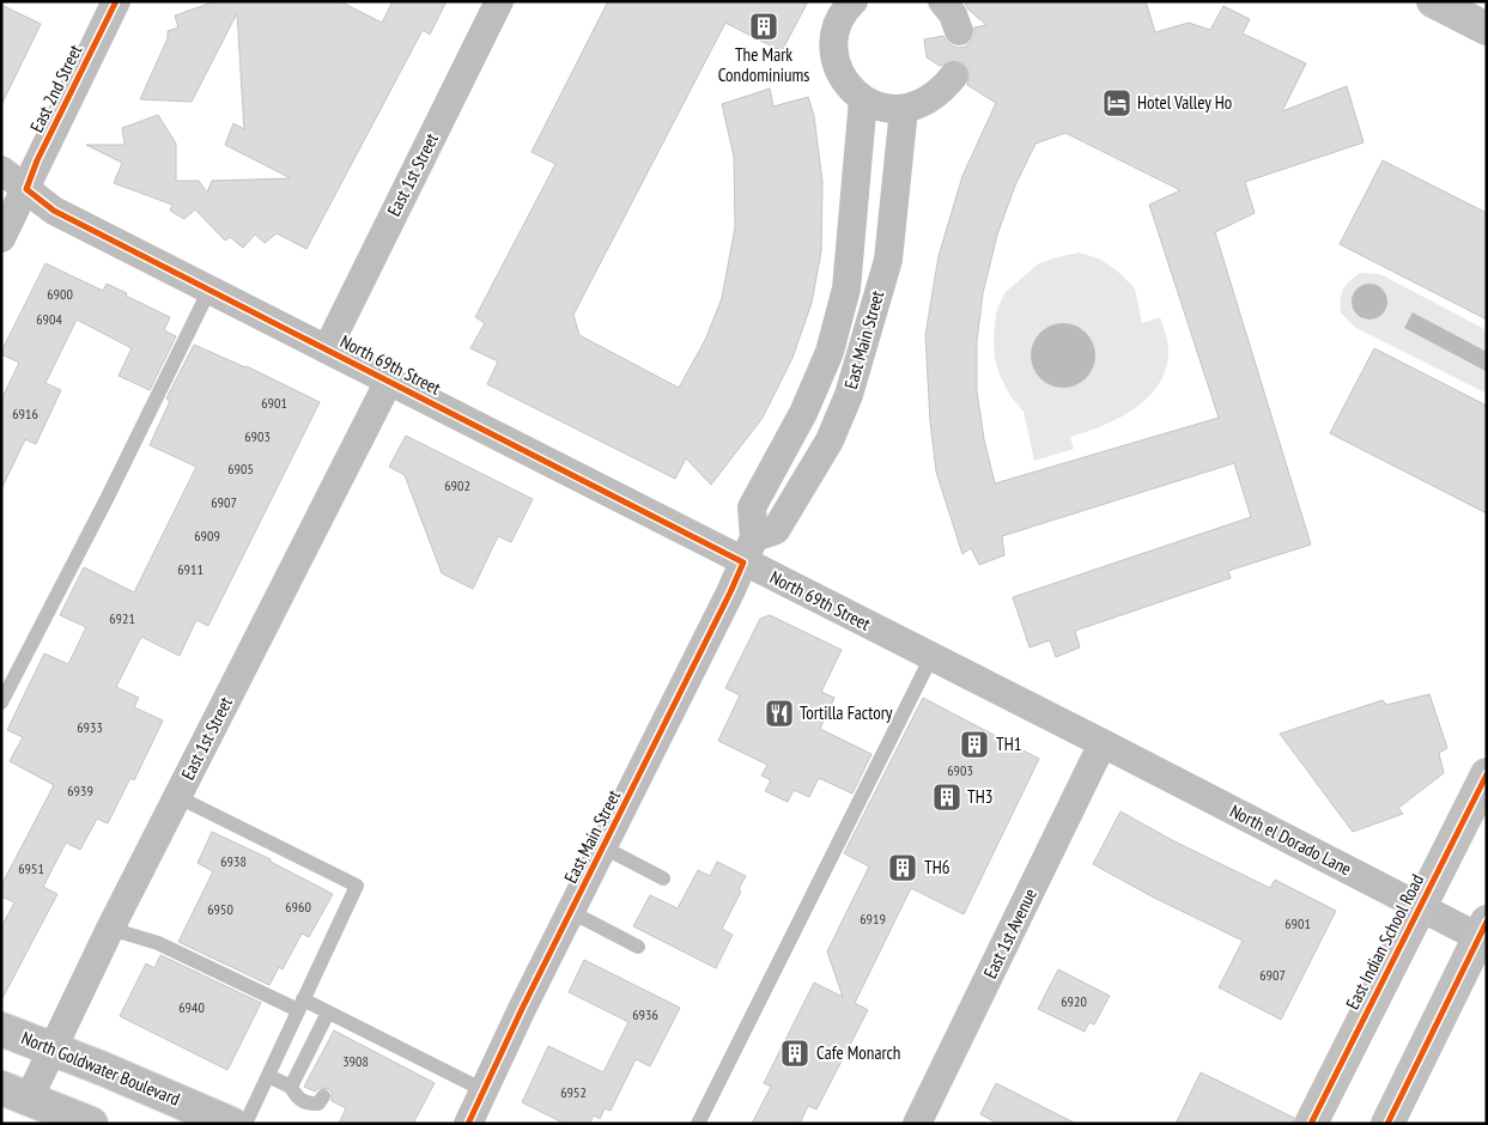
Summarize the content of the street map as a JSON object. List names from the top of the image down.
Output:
{
  "streets": {
    "main road": ["East Indian School Road", "North Goldwater Boulevard"],
    "street": [
      "East 2nd Street",
      "East 1st Street",
      "East Main Street",
      "North 69th Street",
      "North el Dorado Lane",
      "East 1st Avenue"
    ]
  },
  "crossings": [
    ["East 2nd Street", "North 69th Street"],
    ["East 1st Street", "North 69th Street"],
    ["East 1st Street", "North Goldwater Boulevard"],
    ["East Main Street", "North 69th Street"],
    ["North 69th Street", "North el Dorado Lane"],
    ["North 69th Street", "East 1st Avenue"],
    ["North el Dorado Lane", "East 1st Avenue"],
    ["North el Dorado Lane", "East Indian School Road"]
  ],
  "places": {
    "building": [
      "The Mark Condominiums",
      "TH1",
      "TH3",
      "TH6",
      "Cafe Monarch"
    ],
    "hotel": ["Hotel Valley Ho"],
    "restaurant": ["Tortilla Factory"]
  },
  "house_numbers": [
    "6900",
    "6904",
    "6901",
    "6916",
    "6903",
    "6905",
    "6902",
    "6907",
    "6909",
    "6911",
    "6921",
    "6933",
    "6903",
    "6939",
    "6938",
    "6951",
    "6960",
    "6950",
    "6919",
    "6901",
    "6907",
    "6920",
    "6940",
    "6936",
    "3908",
    "6952"
  ]
}
